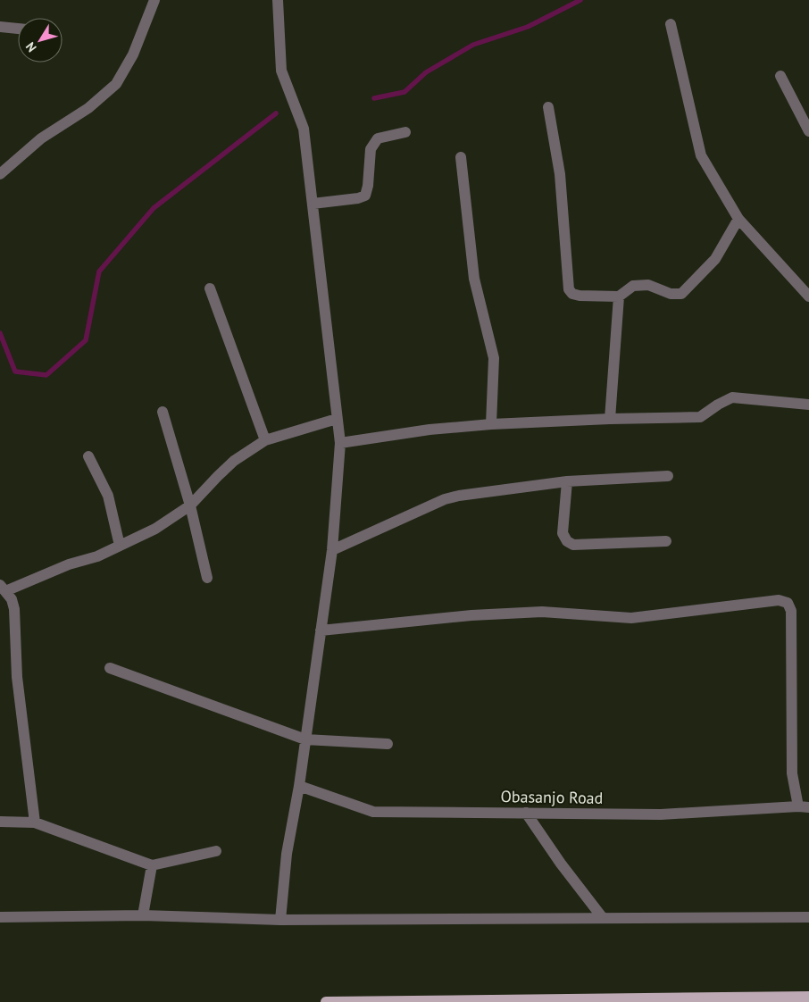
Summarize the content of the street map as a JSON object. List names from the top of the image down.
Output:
{
  "streets": {
    "street": ["Obasanjo Road"]
  },
  "north": "bottom left"
}
